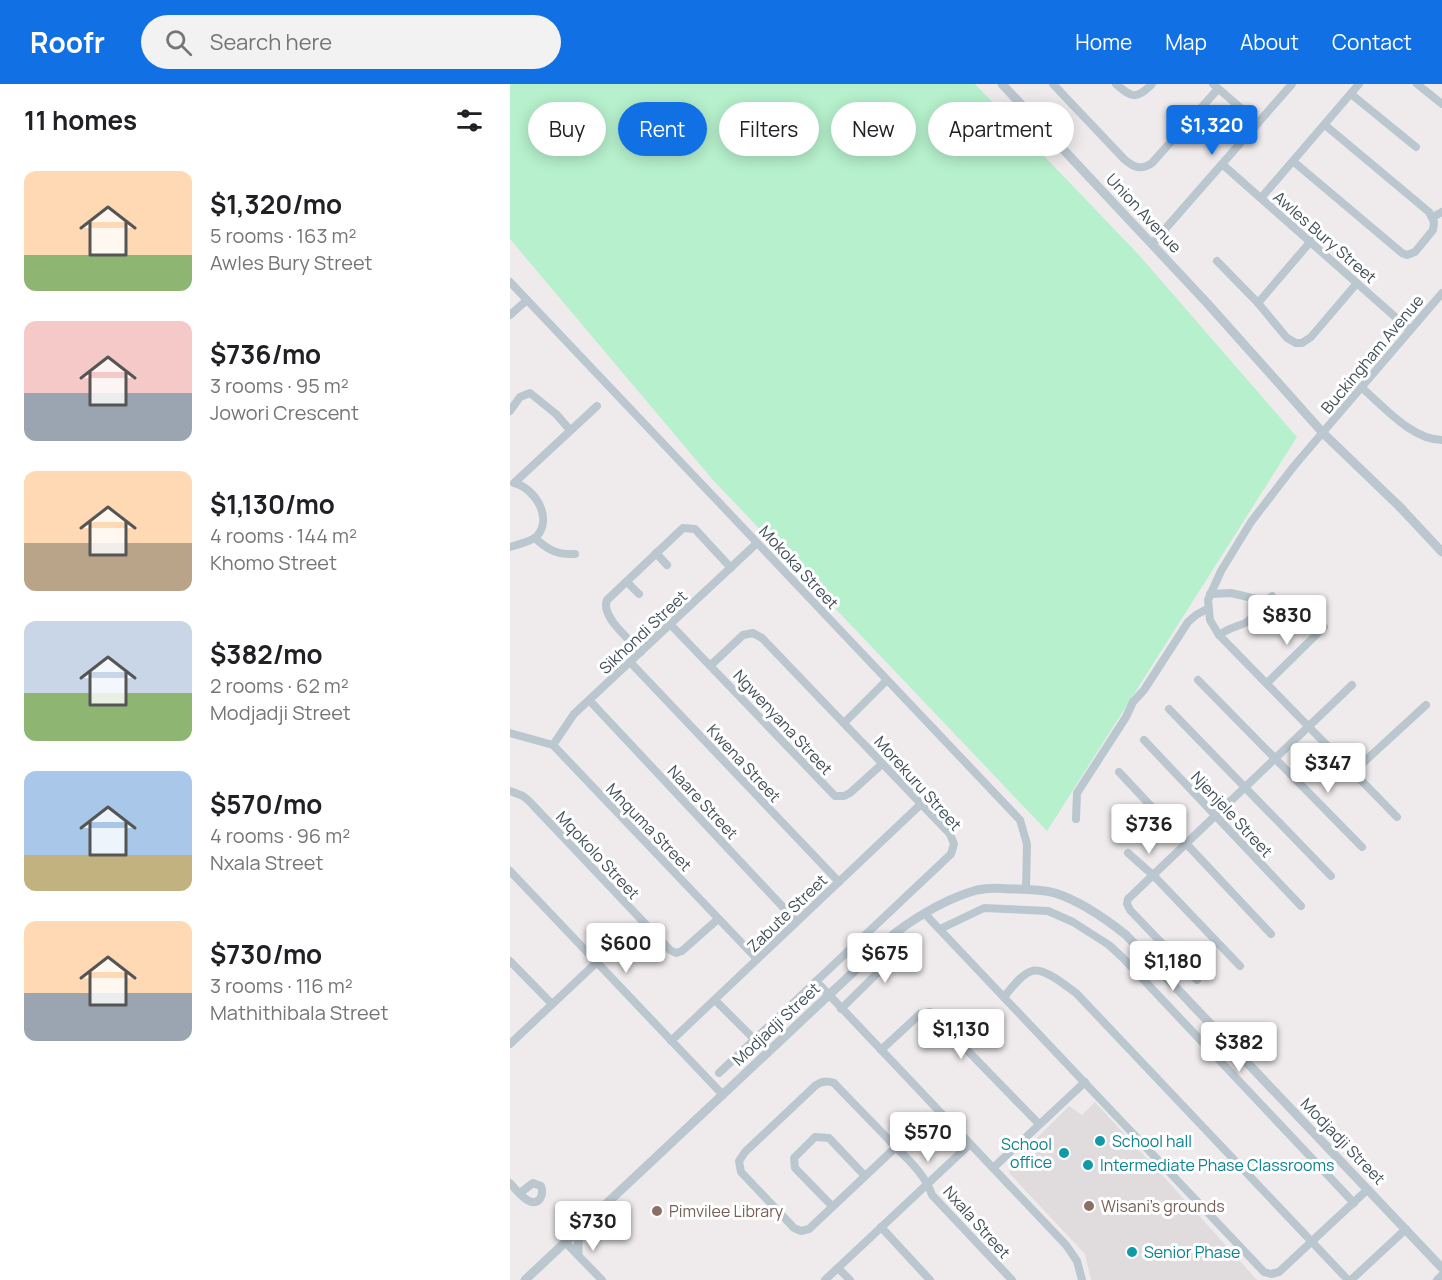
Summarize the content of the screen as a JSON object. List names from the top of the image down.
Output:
{
  "streets": {
    "street": [
      "Union Avenue",
      "Awles Bury Street",
      "Buckingham Avenue",
      "Mokoka Street",
      "Sikhondi Street",
      "Ngwenyana Street",
      "Kwena Street",
      "Morekuru Street",
      "Naare Street",
      "Njenjele Street",
      "Mnquma Street",
      "Mqokolo Street",
      "Zabute Street",
      "Modjadji Street",
      "Nxala Street"
    ]
  },
  "crossings": [
    ["Union Avenue", "Buckingham Avenue"],
    ["Awles Bury Street", "Buckingham Avenue"],
    ["Mokoka Street", "Sikhondi Street"],
    ["Mokoka Street", "Modjadji Street"],
    ["Sikhondi Street", "Ngwenyana Street"],
    ["Sikhondi Street", "Kwena Street"],
    ["Sikhondi Street", "Naare Street"],
    ["Sikhondi Street", "Mnquma Street"],
    ["Ngwenyana Street", "Morekuru Street"],
    ["Kwena Street", "Zabute Street"],
    ["Morekuru Street", "Zabute Street"],
    ["Naare Street", "Zabute Street"],
    ["Mnquma Street", "Mqokolo Street"],
    ["Mnquma Street", "Zabute Street"]
  ],
  "places": [
    "School hall",
    "School office",
    "Intermediate Phase Classrooms",
    "Wisani's grounds",
    "Pimvilee Library",
    "Senior Phase"
  ],
  "page": {
    "header": "Roofr",
    "search": "Search here",
    "nav": [
      "Home",
      "Map",
      "About",
      "Contact"
    ],
    "heading": "11 homes",
    "chip": [
      "Buy",
      "Rent",
      "Filters",
      "New",
      "Apartment"
    ],
    "price": [
      "$1,320",
      "$830",
      "$347",
      "$736",
      "$600",
      "$675",
      "$1,180",
      "$1,130",
      "$382",
      "$570",
      "$730"
    ],
    "list": [
      {
        "name": "$1,320/mo",
        "note": "5 rooms · 163 m² · Awles Bury Street"
      },
      {
        "name": "$736/mo",
        "note": "3 rooms · 95 m² · Jowori Crescent"
      },
      {
        "name": "$1,130/mo",
        "note": "4 rooms · 144 m² · Khomo Street"
      },
      {
        "name": "$382/mo",
        "note": "2 rooms · 62 m² · Modjadji Street"
      },
      {
        "name": "$570/mo",
        "note": "4 rooms · 96 m² · Nxala Street"
      },
      {
        "name": "$730/mo",
        "note": "3 rooms · 116 m² · Mathithibala Street"
      }
    ]
  }
}
